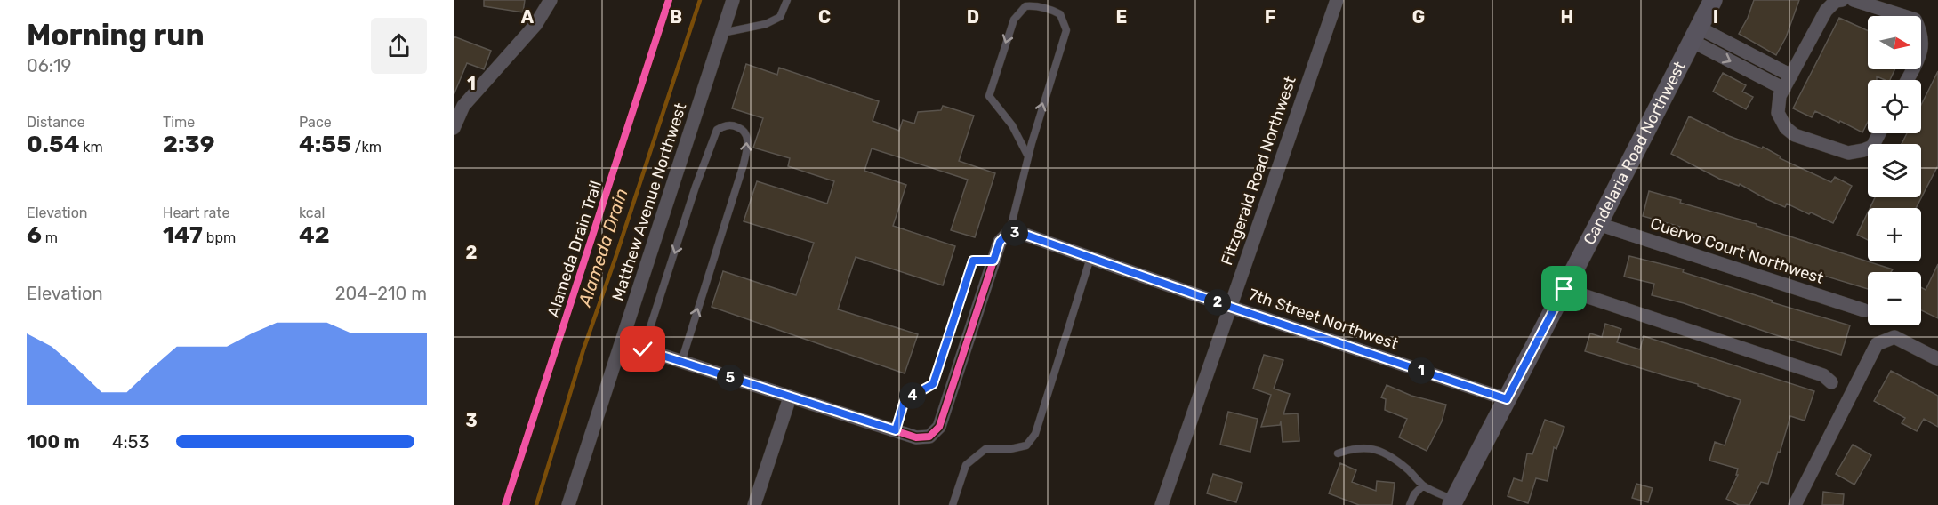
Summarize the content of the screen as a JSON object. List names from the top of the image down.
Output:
{
  "streets": {
    "main road": ["Candelaria Road Northwest"],
    "street": [
      "Fitzgerald Road Northwest",
      "Matthew Avenue Northwest",
      "Cuervo Court Northwest",
      "7th Street Northwest"
    ],
    "cycle path": ["Alameda Drain Trail"]
  },
  "crossings": [
    ["Candelaria Road Northwest", "Cuervo Court Northwest"],
    ["Candelaria Road Northwest", "7th Street Northwest"],
    ["Fitzgerald Road Northwest", "7th Street Northwest"]
  ],
  "water": ["Alameda Drain"],
  "north": "right",
  "page": {
    "heading": ["Morning run", "06:19"],
    "map_buttons": ["+", "−"],
    "stats": [
      ["Distance", "0.54 km"],
      ["Time", "2:39"],
      ["Pace", "4:55 /km"],
      ["Elevation", "6 m"],
      ["Heart rate", "147 bpm"],
      ["kcal", "42"]
    ],
    "pins": [
      "3",
      "2",
      "1",
      "5",
      "4"
    ],
    "chart": ["Elevation", "204–210 m"],
    "list": [
      {
        "name": "100 m",
        "note": "4:53"
      }
    ]
  },
  "grid": {
    "columns": [
      "A",
      "B",
      "C",
      "D",
      "E",
      "F",
      "G",
      "H",
      "I"
    ],
    "rows": ["1", "2", "3"]
  }
}
